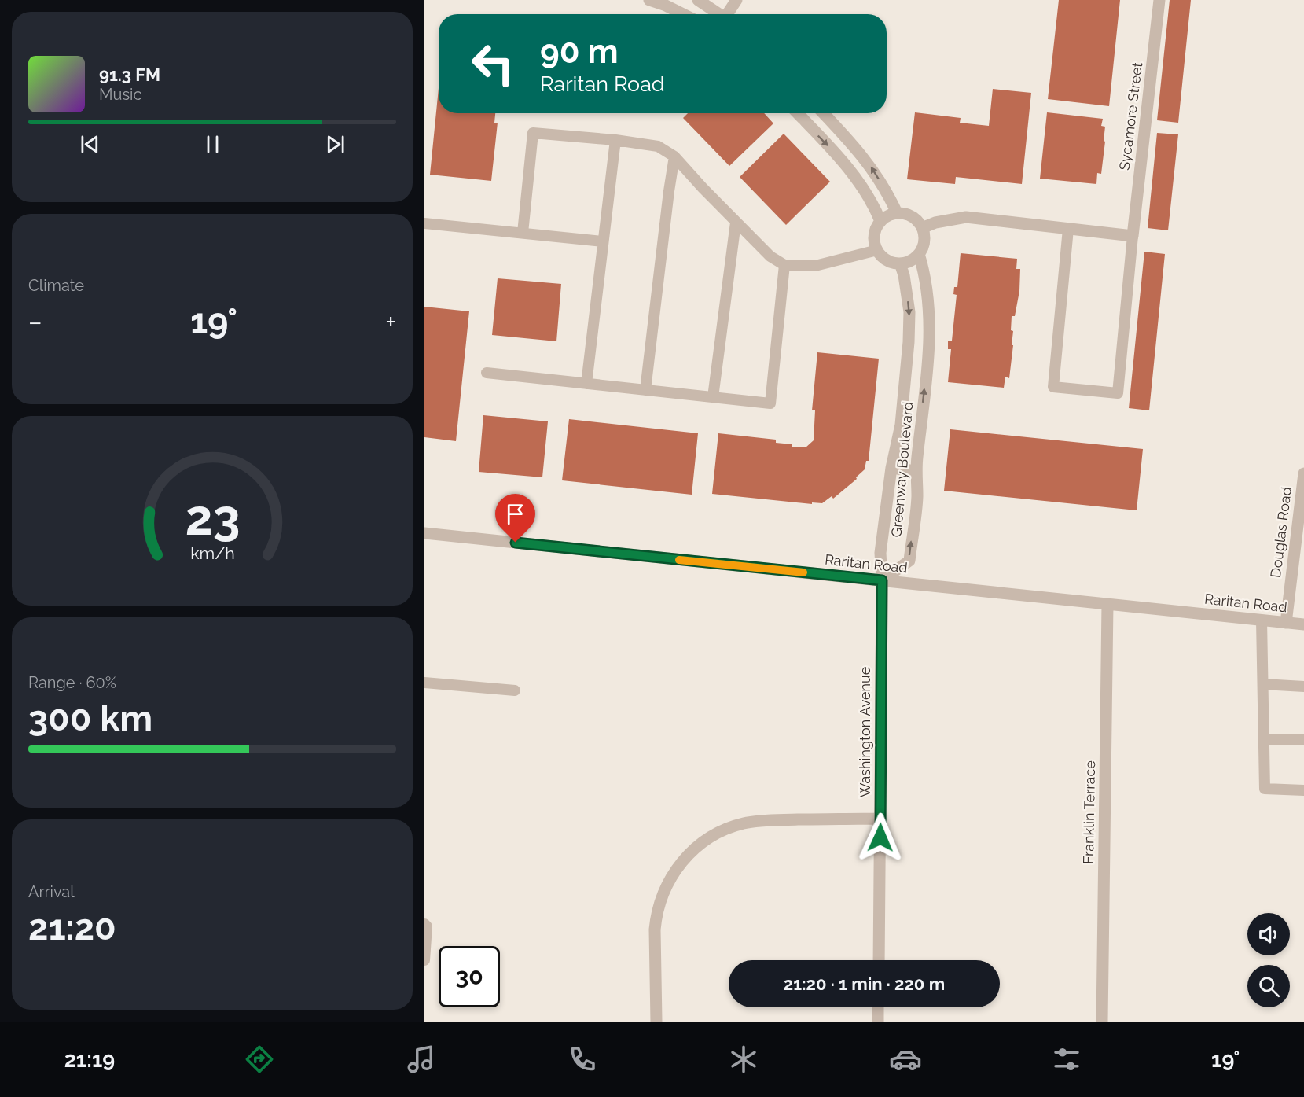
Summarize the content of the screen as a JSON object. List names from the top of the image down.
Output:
{
  "streets": {
    "street": [
      "Sycamore Street",
      "Greenway Boulevard",
      "Douglas Road",
      "Raritan Road",
      "Washington Avenue",
      "Franklin Terrace"
    ]
  },
  "crossings": [
    ["Greenway Boulevard", "Raritan Road"],
    ["Greenway Boulevard", "Washington Avenue"],
    ["Douglas Road", "Raritan Road"],
    ["Raritan Road", "Washington Avenue"],
    ["Raritan Road", "Franklin Terrace"]
  ],
  "page": {
    "turn": ["90 m", "Raritan Road"],
    "song": ["91.3 FM", "Music"],
    "tile": [
      "Climate",
      ["Range · 60%", "300 km"],
      ["Arrival", "21:20"]
    ],
    "heat": ["−", "19°", "+"],
    "limit": "30",
    "trip": "21:20 · 1 min · 220 m",
    "tabs": ["21:19", "19°"],
    "gauge": ["23", "km/h"]
  }
}
